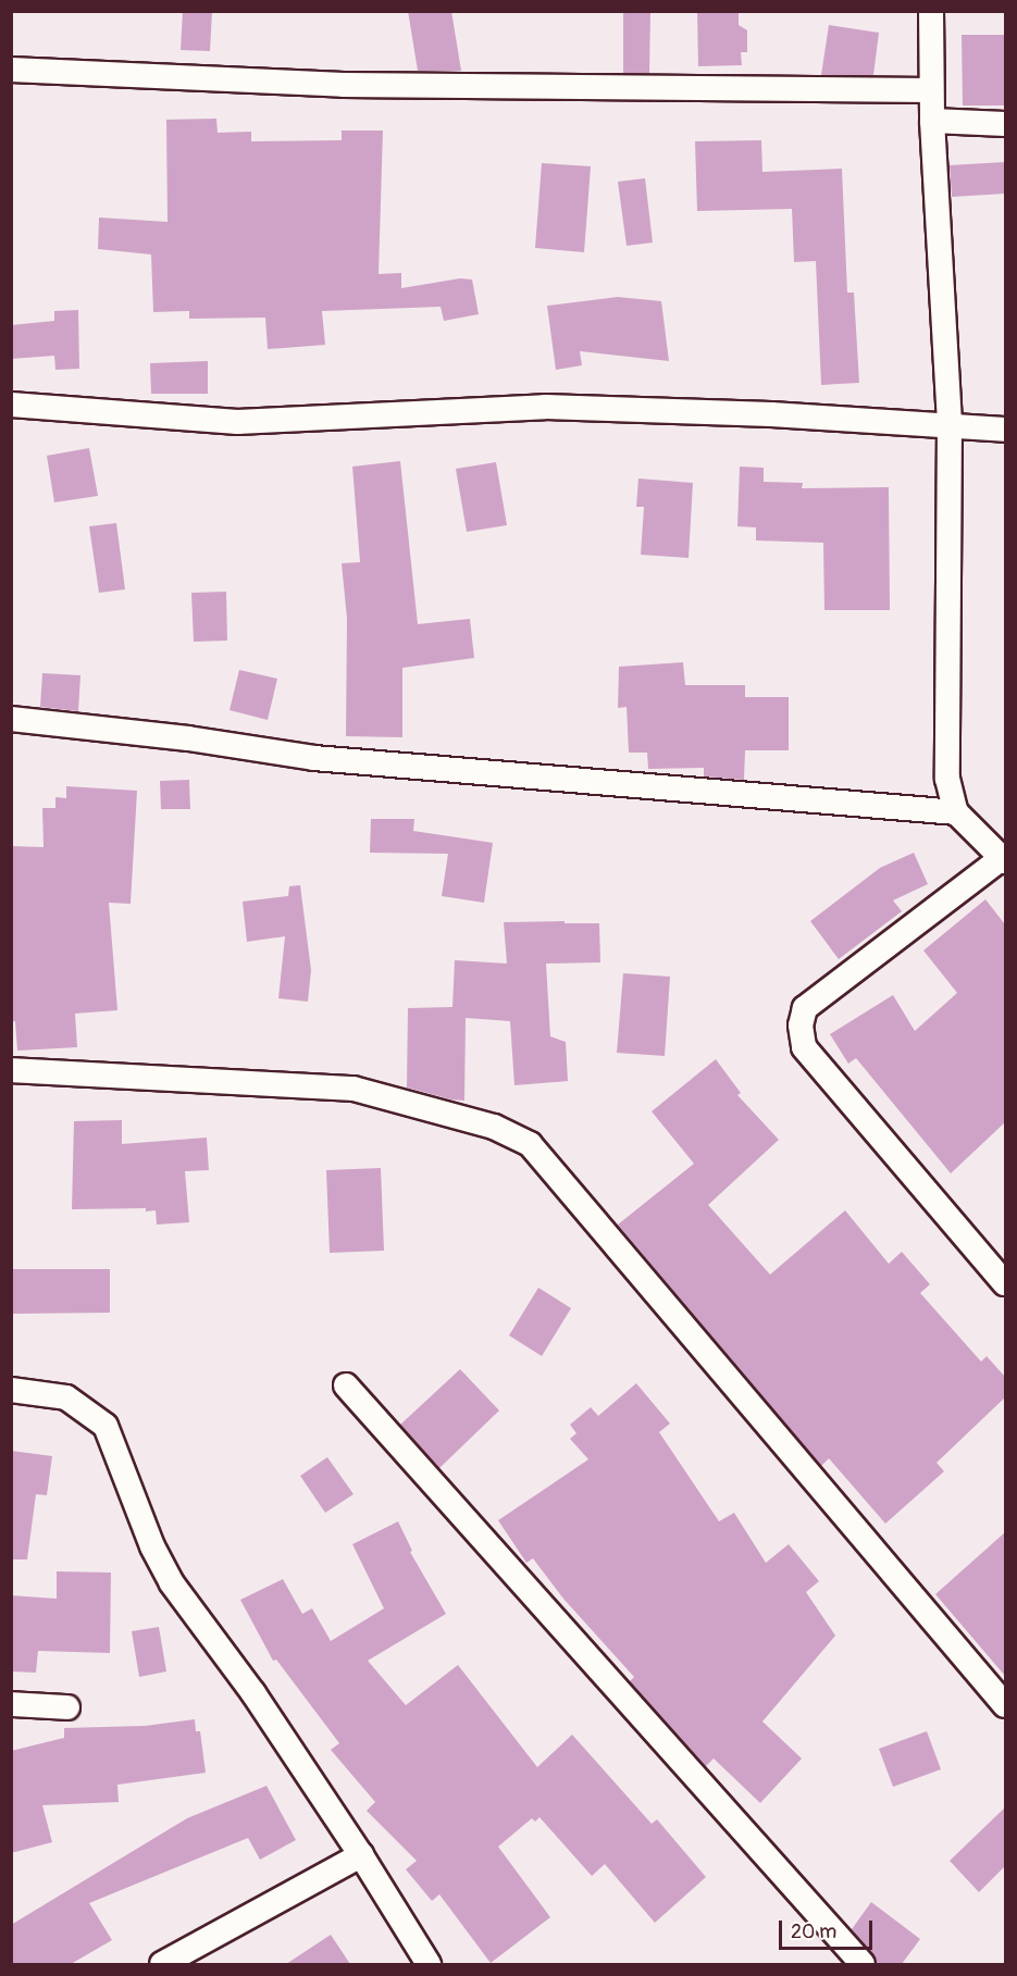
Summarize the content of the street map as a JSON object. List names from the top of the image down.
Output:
{
  "scale_bar": "20 m"
}
